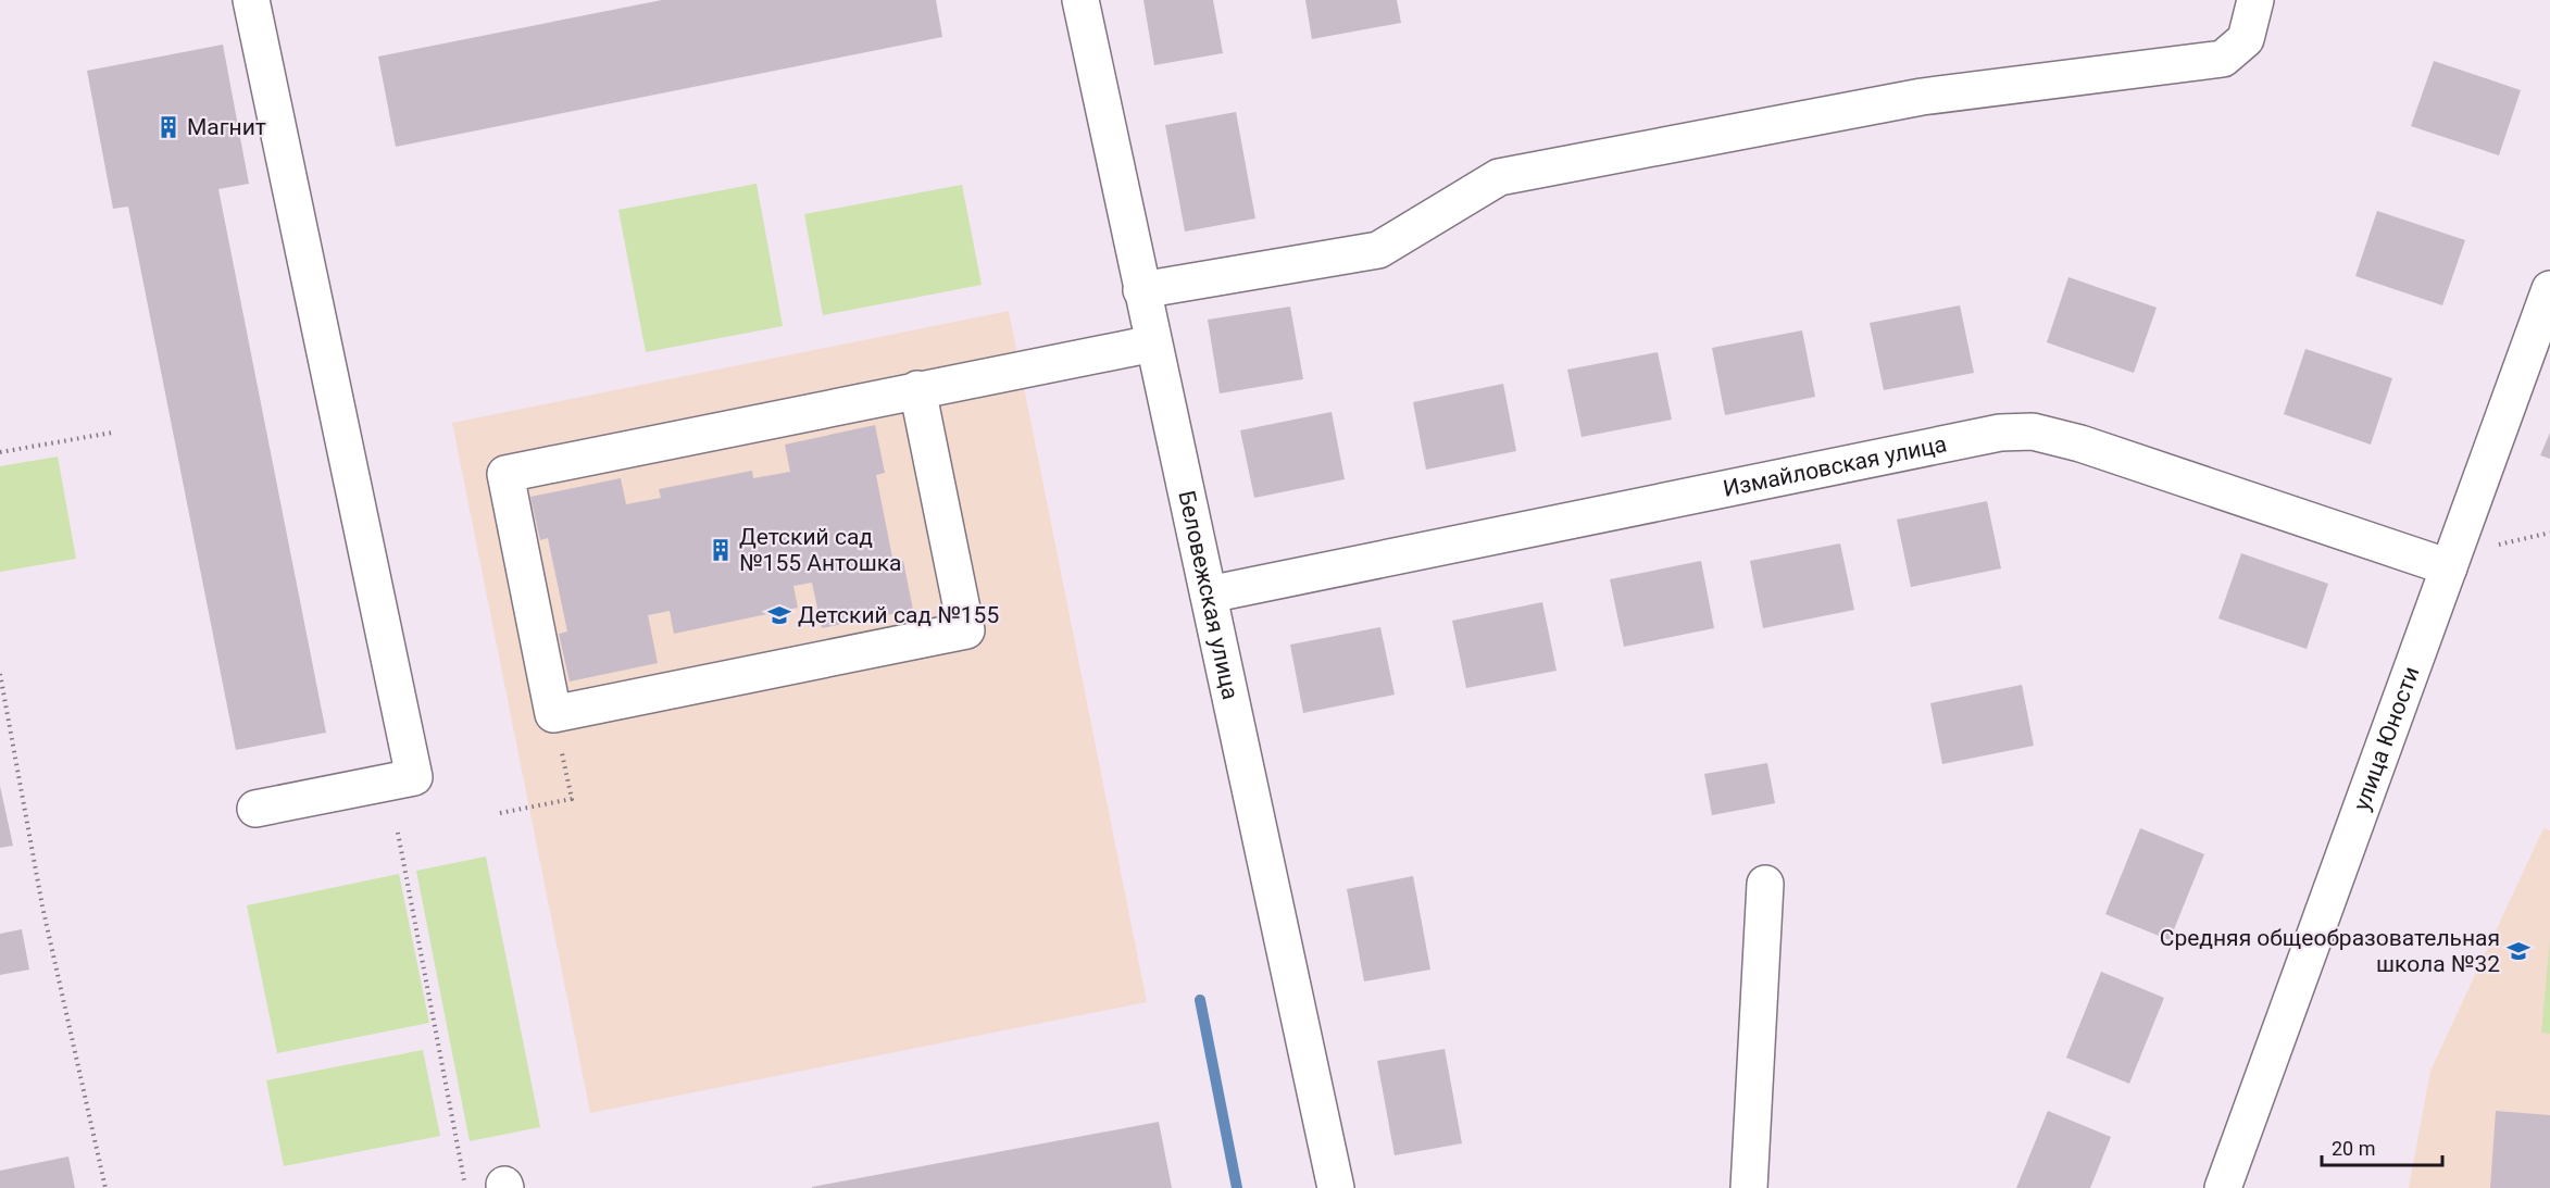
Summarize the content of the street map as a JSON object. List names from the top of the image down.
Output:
{
  "streets": {
    "street": ["Измайловская улица", "Беловежская улица", "улица Юности"]
  },
  "crossings": [
    ["Измайловская улица", "Беловежская улица"],
    ["Измайловская улица", "улица Юности"]
  ],
  "places": {
    "building": ["Магнит", "Детский сад №155 Антошка"],
    "school or university": ["Детский сад №155", "Средняя общеобразовательная школа №32"]
  },
  "scale_bar": "20 m"
}
